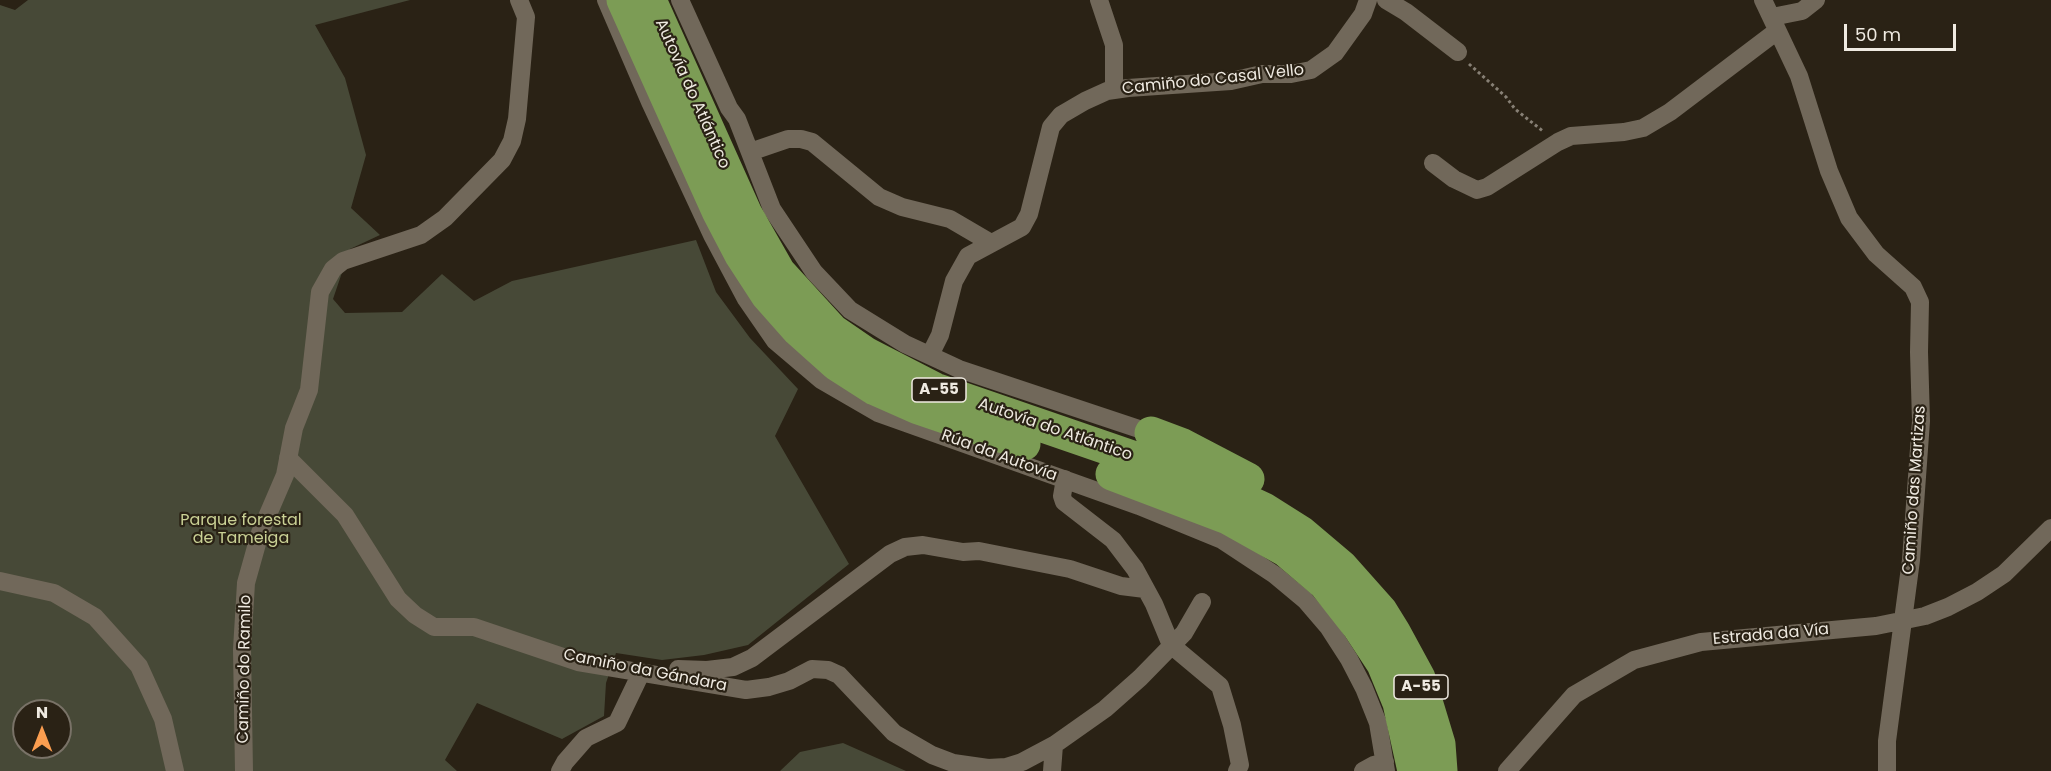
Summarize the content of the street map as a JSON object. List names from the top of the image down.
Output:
{
  "streets": {
    "highway": ["Autovía do Atlántico", "A-55"],
    "street": [
      "Camiño do Casal Vello",
      "Rúa da Autovía",
      "Camiño das Martizas",
      "Estrada da Vía",
      "Camiño do Ramilo",
      "Camiño da Gándara"
    ]
  },
  "crossings": [
    ["Autovía do Atlántico", "Rúa da Autovía"],
    ["Camiño das Martizas", "Estrada da Vía"],
    ["Camiño do Ramilo", "Camiño da Gándara"]
  ],
  "parks": ["Parque forestal de Tameiga"],
  "scale_bar": "50 m",
  "north": "top"
}
